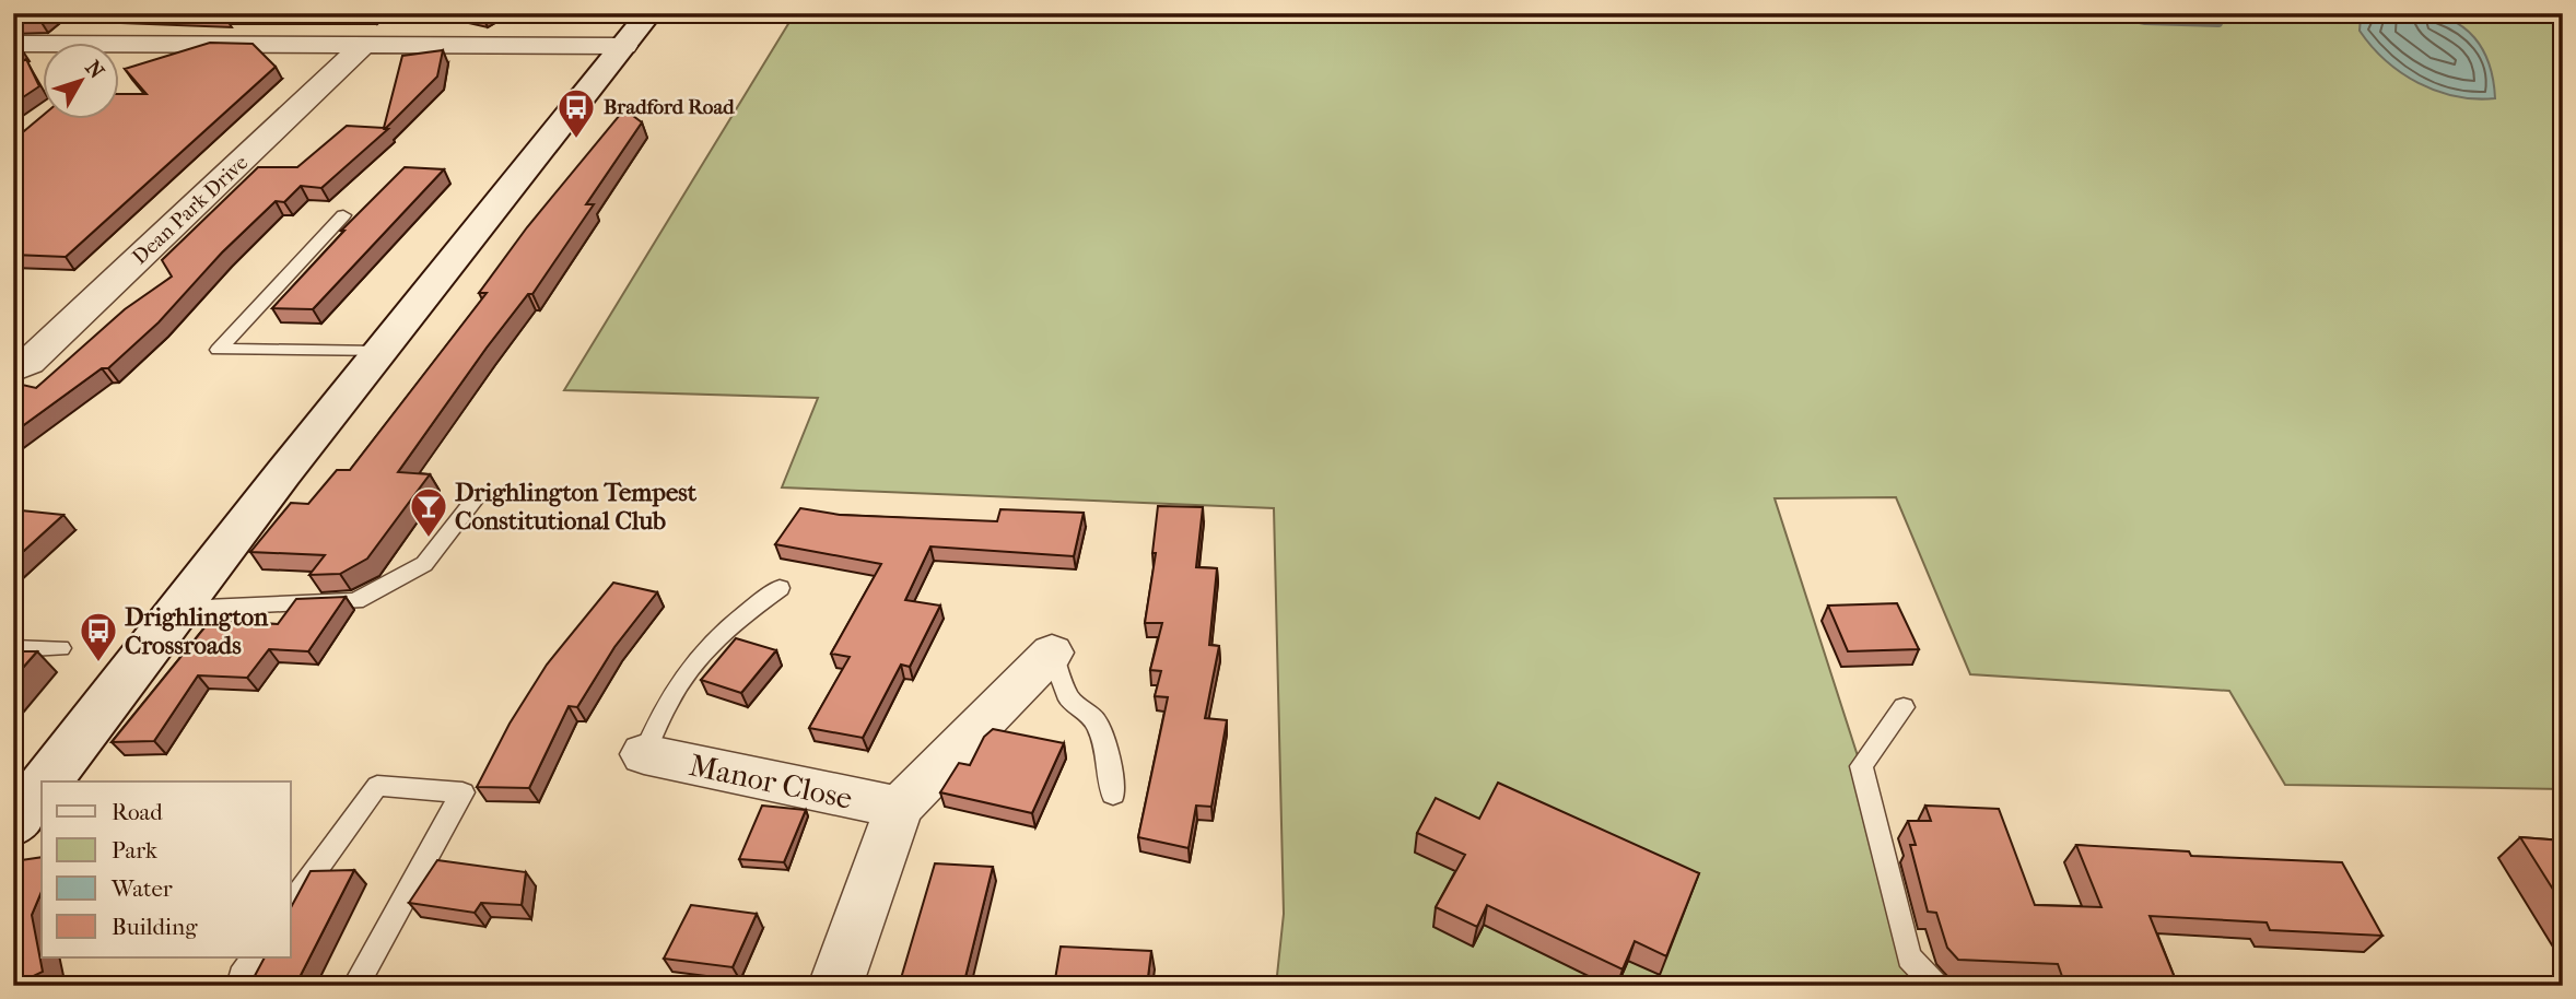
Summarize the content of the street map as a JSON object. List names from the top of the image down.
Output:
{
  "streets": {
    "street": ["Dean Park Drive", "Manor Close"]
  },
  "places": {
    "bus stop": ["Bradford Road", "Drighlington Crossroads"],
    "bar": ["Drighlington Tempest Constitutional Club"]
  },
  "legend": [
    "Road",
    "Park",
    "Water",
    "Building"
  ],
  "north": "top right"
}
